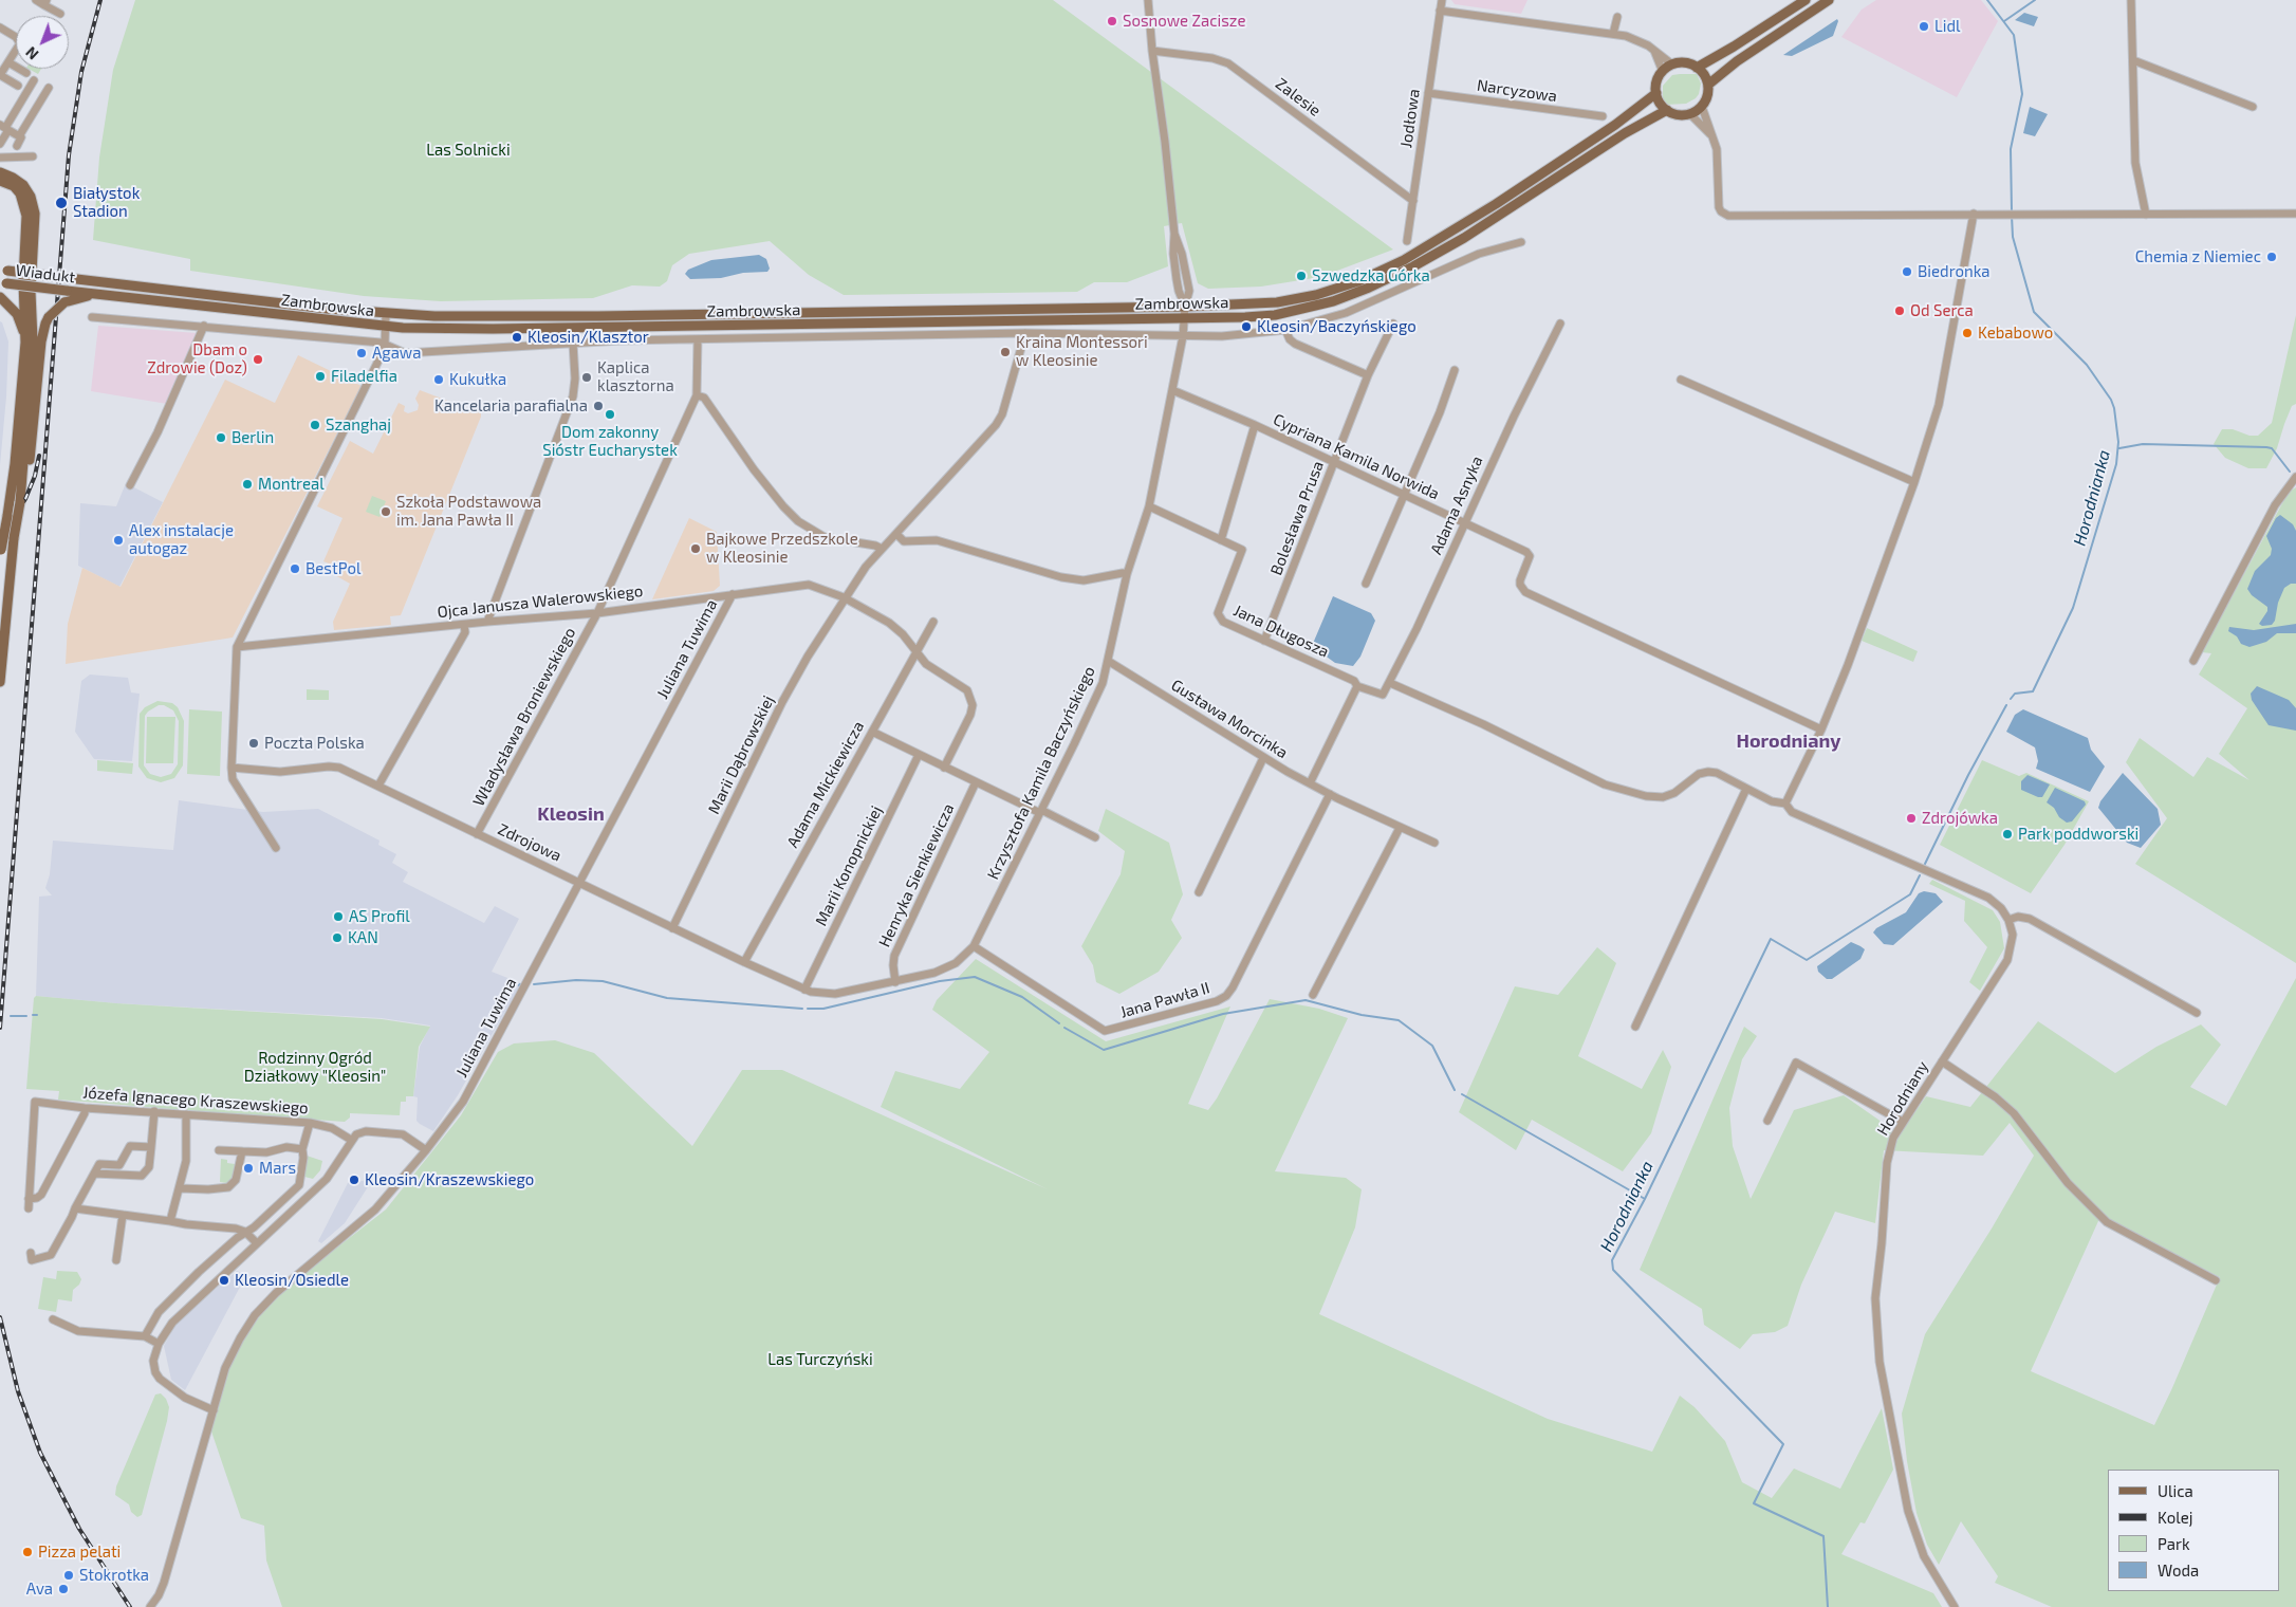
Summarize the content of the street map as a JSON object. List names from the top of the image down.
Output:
{
  "streets": {
    "main road": ["Wiadukt", "Zambrowska"],
    "street": [
      "Narcyzowa",
      "Zalesie",
      "Jodłowa",
      "Cypriana Kamila Norwida",
      "Adama Asnyka",
      "Bolesława Prusa",
      "Ojca Janusza Walerowskiego",
      "Jana Długosza",
      "Juliana Tuwima",
      "Władysława Broniewskiego",
      "Gustawa Morcinka",
      "Marii Dąbrowskiej",
      "Krzysztofa Kamila Baczyńskiego",
      "Adama Mickiewicza",
      "Zdrojowa",
      "Marii Konopnickiej",
      "Henryka Sienkiewicza",
      "Jana Pawła II",
      "Horodniany",
      "Józefa Ignacego Kraszewskiego"
    ]
  },
  "crossings": [
    ["Narcyzowa", "Jodłowa"],
    ["Zalesie", "Jodłowa"],
    ["Wiadukt", "Zambrowska"],
    ["Zambrowska", "Marii Dąbrowskiej"],
    ["Zambrowska", "Krzysztofa Kamila Baczyńskiego"],
    ["Cypriana Kamila Norwida", "Adama Asnyka"],
    ["Cypriana Kamila Norwida", "Bolesława Prusa"],
    ["Cypriana Kamila Norwida", "Krzysztofa Kamila Baczyńskiego"],
    ["Adama Asnyka", "Jana Długosza"],
    ["Bolesława Prusa", "Jana Długosza"],
    ["Ojca Janusza Walerowskiego", "Juliana Tuwima"],
    ["Ojca Janusza Walerowskiego", "Władysława Broniewskiego"],
    ["Ojca Janusza Walerowskiego", "Marii Dąbrowskiej"],
    ["Ojca Janusza Walerowskiego", "Adama Mickiewicza"],
    ["Jana Długosza", "Krzysztofa Kamila Baczyńskiego"],
    ["Juliana Tuwima", "Zdrojowa"],
    ["Władysława Broniewskiego", "Zdrojowa"],
    ["Gustawa Morcinka", "Krzysztofa Kamila Baczyńskiego"],
    ["Gustawa Morcinka", "Jana Pawła II"],
    ["Marii Dąbrowskiej", "Zdrojowa"],
    ["Krzysztofa Kamila Baczyńskiego", "Zdrojowa"],
    ["Krzysztofa Kamila Baczyńskiego", "Marii Konopnickiej"],
    ["Krzysztofa Kamila Baczyńskiego", "Henryka Sienkiewicza"],
    ["Krzysztofa Kamila Baczyńskiego", "Jana Pawła II"],
    ["Adama Mickiewicza", "Zdrojowa"],
    ["Zdrojowa", "Marii Konopnickiej"]
  ],
  "districts": ["Horodniany", "Kleosin"],
  "water": ["Horodnianka"],
  "parks": ["Las Solnicki", "Rodzinny Ogród Działkowy \"Kleosin\"", "Las Turczyński"],
  "places": [
    "Sosnowe Zacisze",
    "Lidl",
    "Białystok Stadion",
    "Chemia z Niemiec",
    "Biedronka",
    "Szwedzka Górka",
    "Od Serca",
    "Kleosin/Baczyńskiego",
    "Kebabowo",
    "Kleosin/Klasztor",
    "Kraina Montessori w Kleosinie",
    "Agawa",
    "Dbam o Zdrowie (Doz)",
    "Filadelfia",
    "Kaplica klasztorna",
    "Kukułka",
    "Kancelaria parafialna",
    "Dom zakonny Sióstr Eucharystek",
    "Szanghaj",
    "Berlin",
    "Montreal",
    "Szkoła Podstawowa im. Jana Pawła II",
    "Alex instalacje autogaz",
    "Bajkowe Przedszkole w Kleosinie",
    "BestPol",
    "Poczta Polska",
    "Zdrojówka",
    "Park poddworski",
    "AS Profil",
    "KAN",
    "Mars",
    "Kleosin/Kraszewskiego",
    "Kleosin/Osiedle",
    "Pizza pelati",
    "Stokrotka",
    "Ava"
  ],
  "legend": [
    "Ulica",
    "Kolej",
    "Park",
    "Woda"
  ],
  "north": "bottom left"
}
